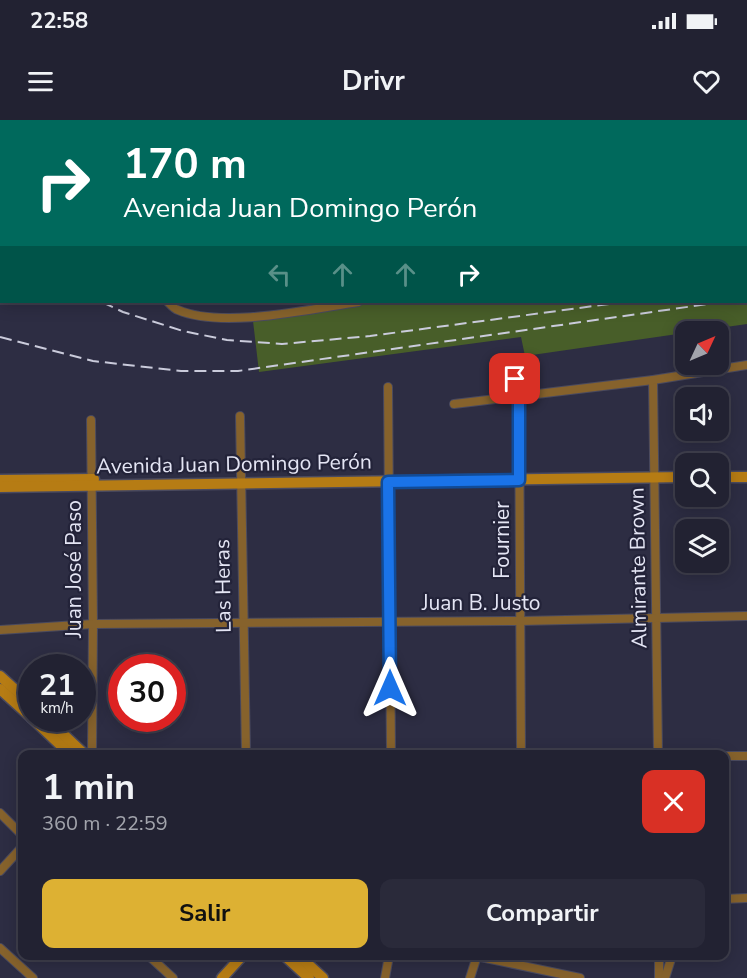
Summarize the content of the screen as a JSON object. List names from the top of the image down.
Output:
{
  "streets": {
    "main road": ["Avenida Juan Domingo Perón"],
    "street": [
      "Fournier",
      "Almirante Brown",
      "Juan José Paso",
      "Las Heras",
      "Juan B. Justo"
    ]
  },
  "crossings": [
    ["Avenida Juan Domingo Perón", "Fournier"],
    ["Avenida Juan Domingo Perón", "Almirante Brown"],
    ["Avenida Juan Domingo Perón", "Juan José Paso"],
    ["Avenida Juan Domingo Perón", "Las Heras"],
    ["Fournier", "Juan B. Justo"],
    ["Almirante Brown", "Juan B. Justo"],
    ["Juan José Paso", "Juan B. Justo"],
    ["Las Heras", "Juan B. Justo"]
  ],
  "north": "top right",
  "page": {
    "status": "22:58",
    "header": "Drivr",
    "turn": ["170 m", "Avenida Juan Domingo Perón"],
    "speed": "21 km/h",
    "limit": "30",
    "heading": ["1 min", "360 m · 22:59"],
    "buttons": ["Salir", "Compartir"]
  }
}
